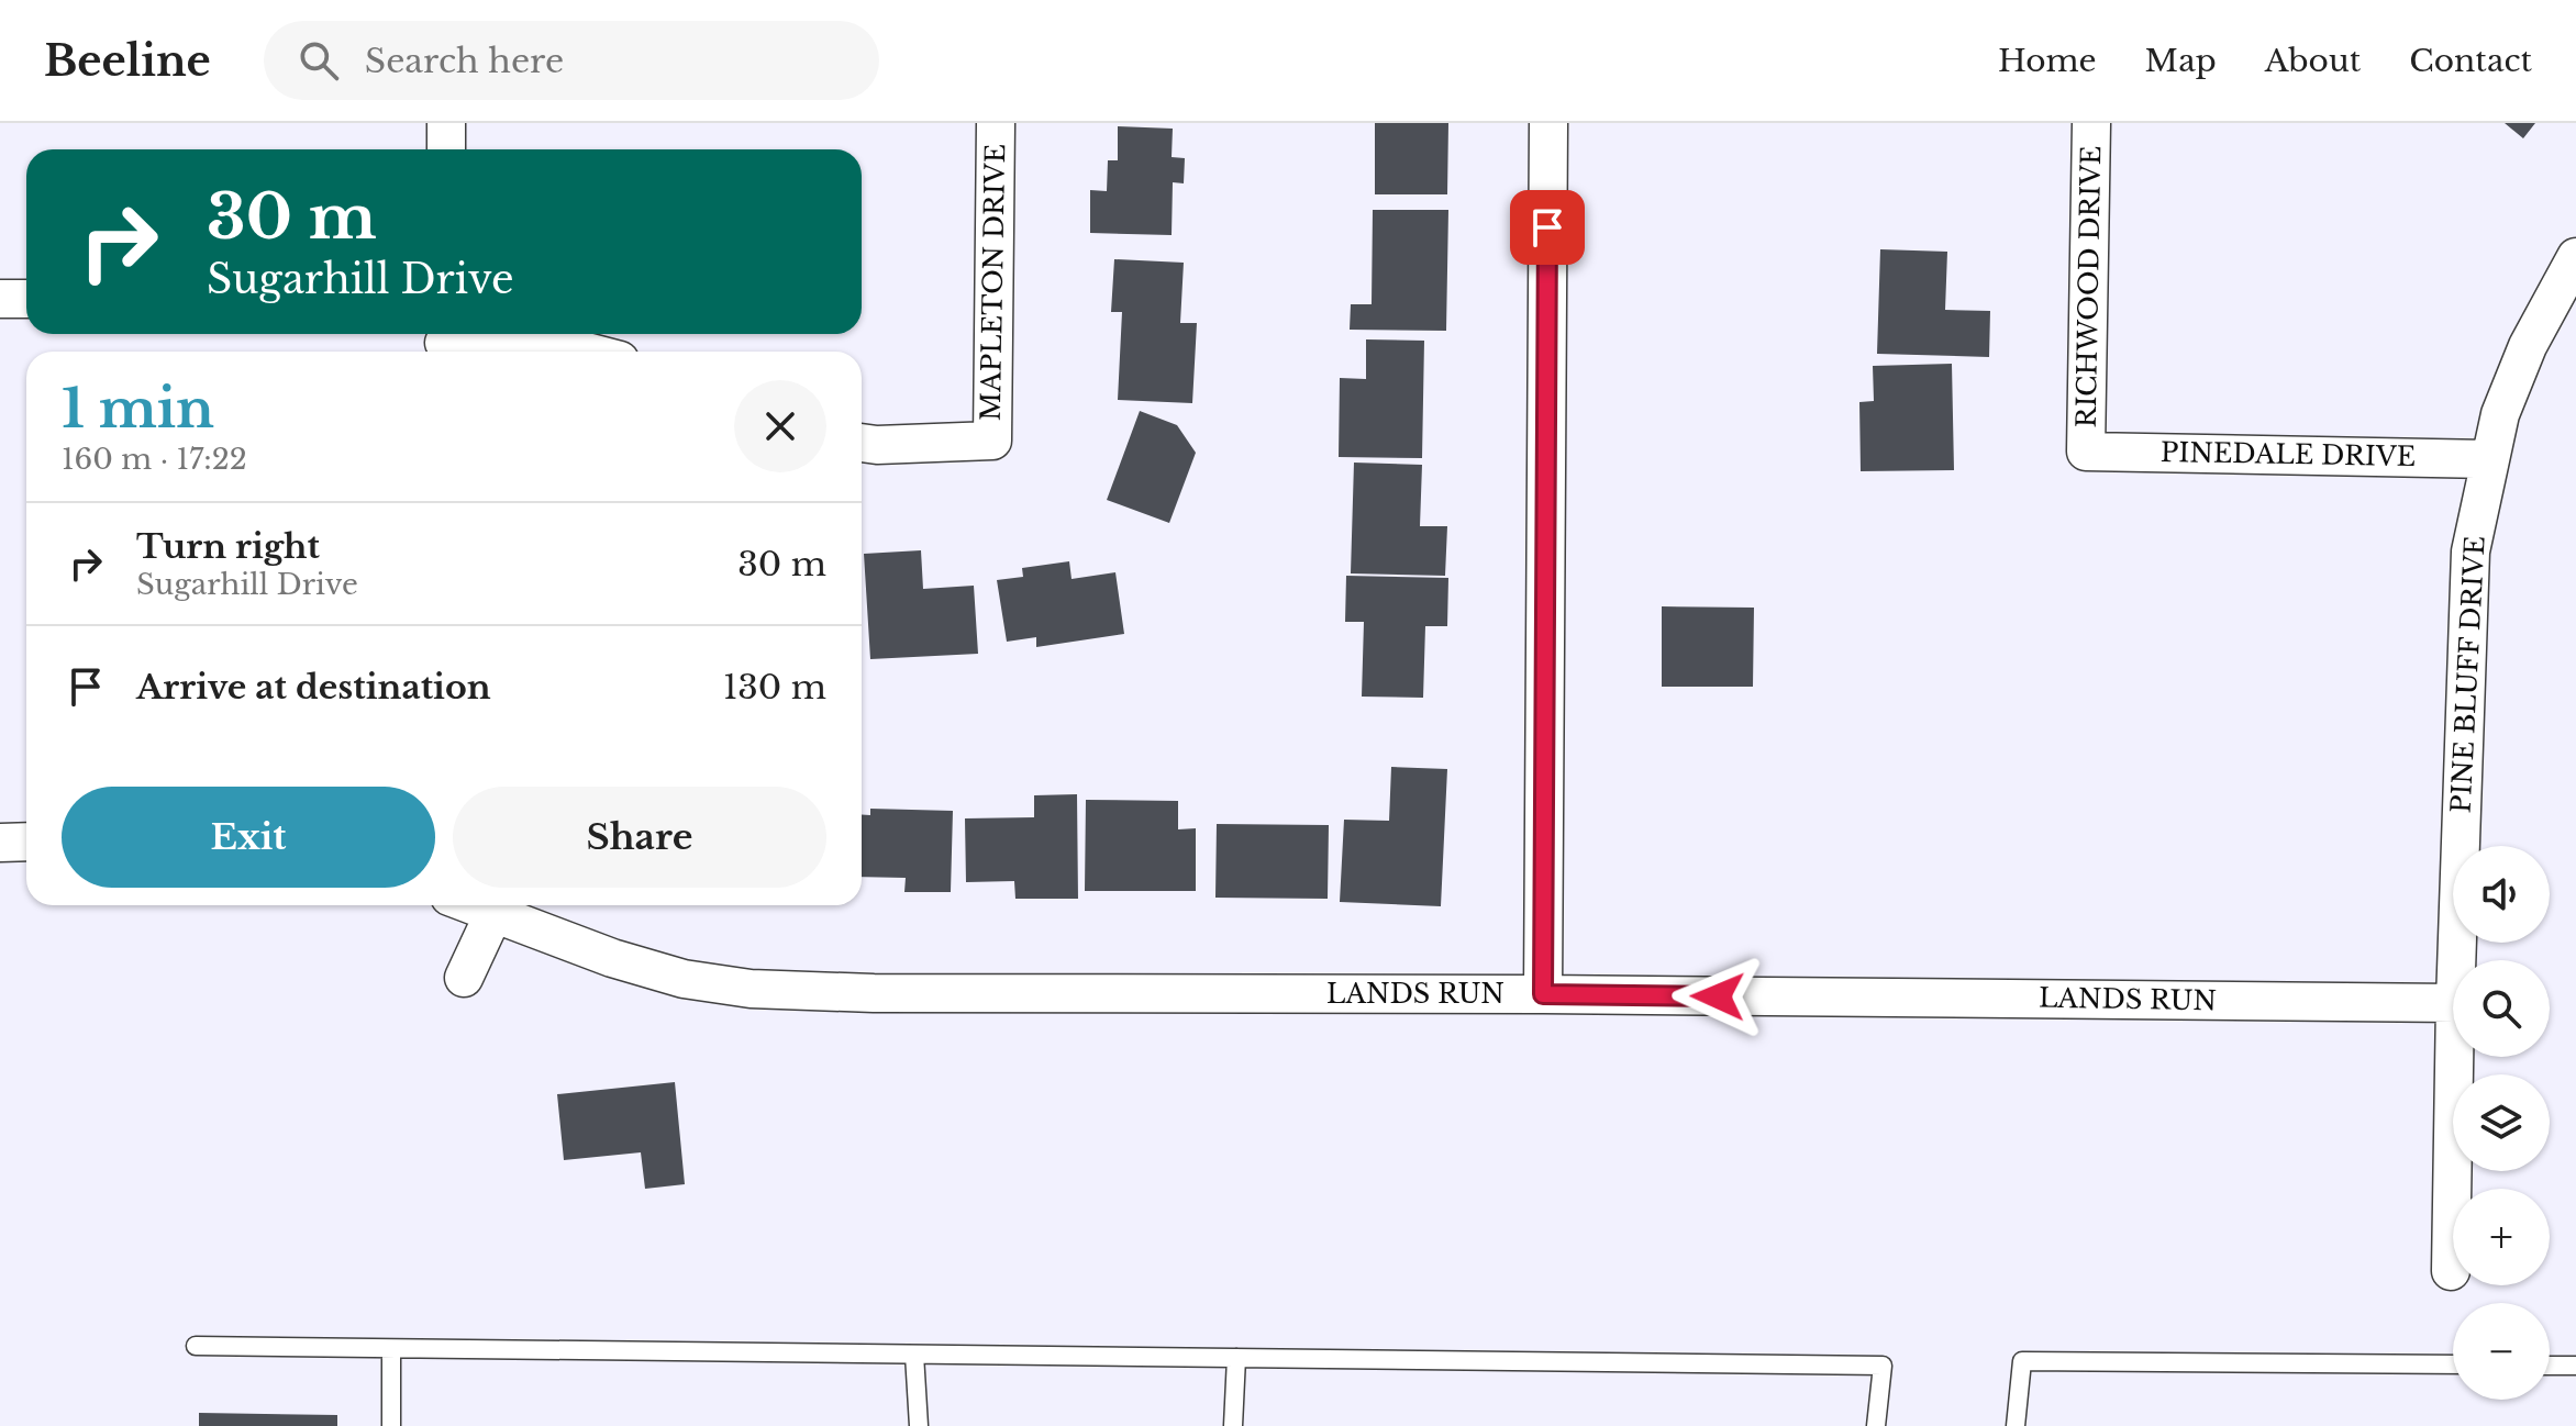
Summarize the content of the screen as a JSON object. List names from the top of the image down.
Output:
{
  "streets": {
    "street": [
      "MAPLETON DRIVE",
      "RICHWOOD DRIVE",
      "PINEDALE DRIVE",
      "PINE BLUFF DRIVE",
      "LANDS RUN"
    ]
  },
  "crossings": [
    ["RICHWOOD DRIVE", "PINEDALE DRIVE"],
    ["PINEDALE DRIVE", "PINE BLUFF DRIVE"]
  ],
  "page": {
    "header": "Beeline",
    "search": "Search here",
    "nav": [
      "Home",
      "Map",
      "About",
      "Contact"
    ],
    "turn": ["30 m", "Sugarhill Drive"],
    "heading": ["1 min", "160 m · 17:22"],
    "list": [
      {
        "name": "Turn right",
        "note": "Sugarhill Drive",
        "value": "30 m"
      },
      {
        "name": "Arrive at destination",
        "value": "130 m"
      }
    ],
    "buttons": ["Exit", "Share"],
    "map_buttons": ["+", "−"]
  }
}
